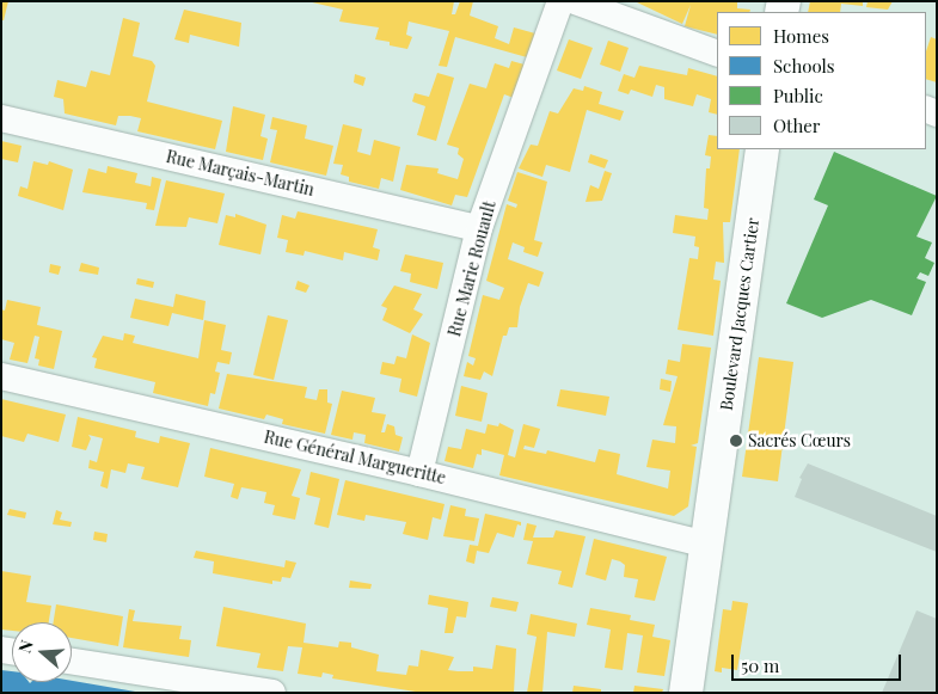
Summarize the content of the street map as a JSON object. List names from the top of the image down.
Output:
{
  "streets": {
    "street": [
      "Rue Marçais-Martin",
      "Rue Marie Rouault",
      "Boulevard Jacques Cartier",
      "Rue Général Margueritte"
    ]
  },
  "crossings": [
    ["Rue Marçais-Martin", "Rue Marie Rouault"],
    ["Rue Marie Rouault", "Rue Général Margueritte"],
    ["Boulevard Jacques Cartier", "Rue Général Margueritte"]
  ],
  "places": ["Sacrés Cœurs"],
  "legend": [
    "Homes",
    "Schools",
    "Public",
    "Other"
  ],
  "scale_bar": "50 m",
  "north": "left"
}
